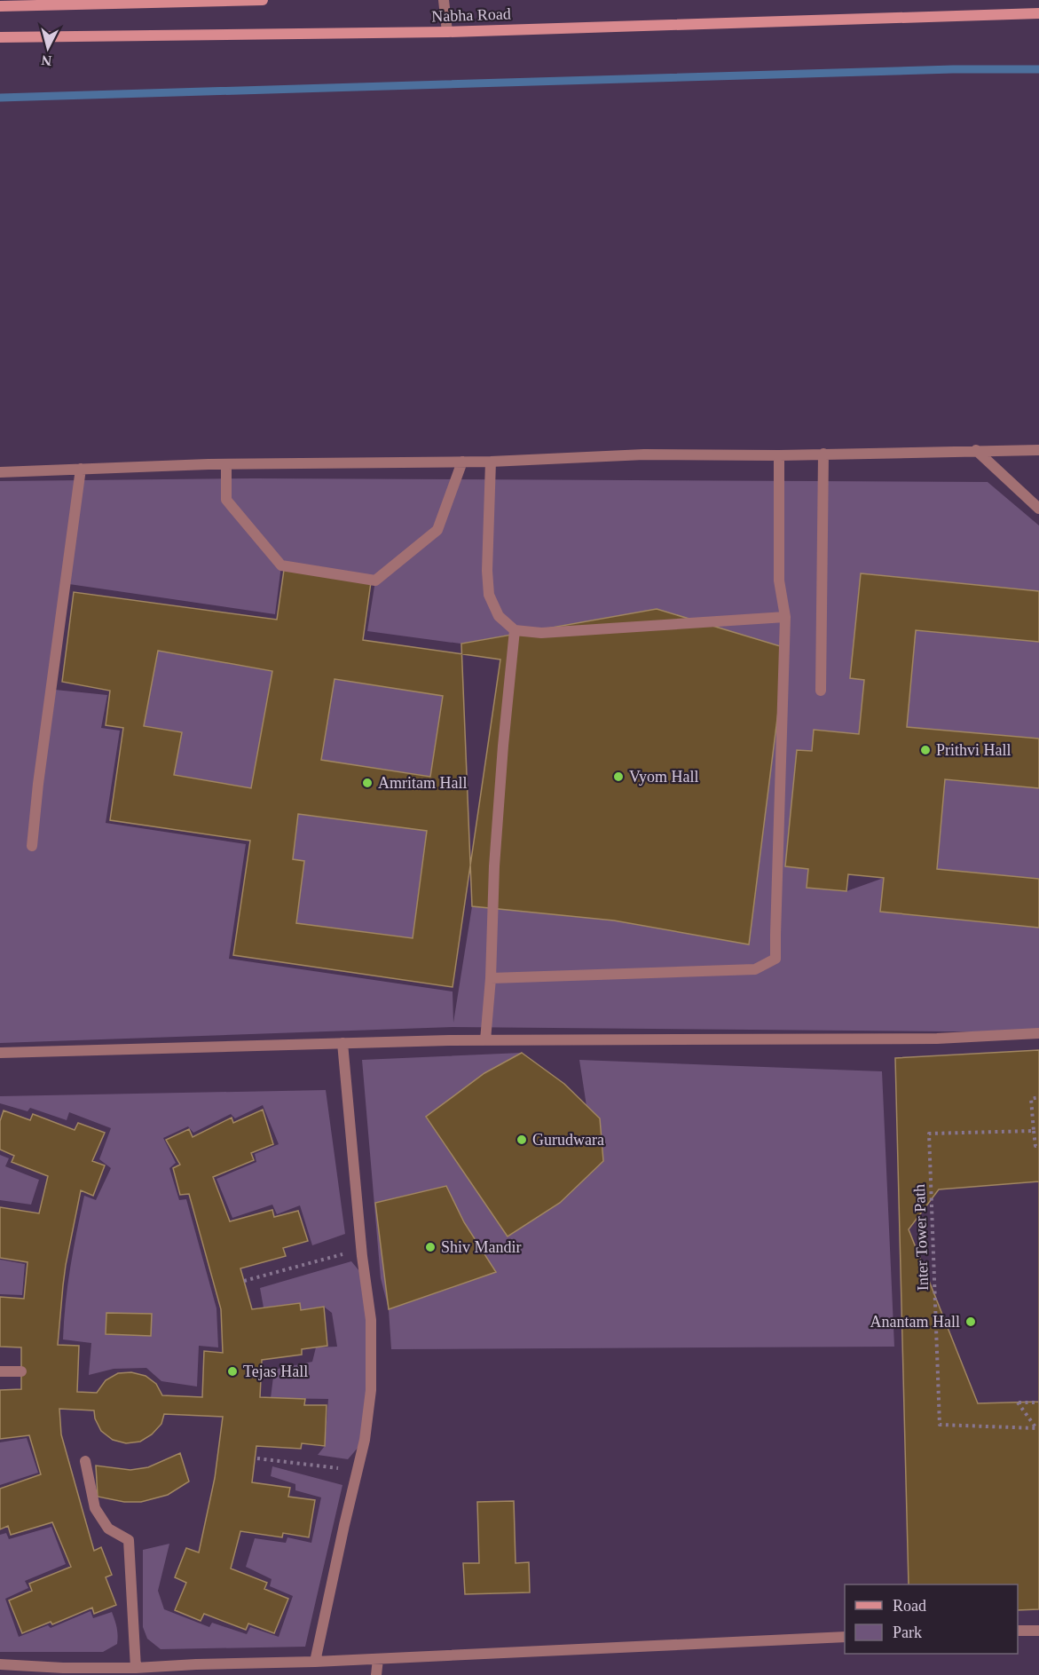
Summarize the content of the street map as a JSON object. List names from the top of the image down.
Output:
{
  "streets": {
    "main road": ["Nabha Road"],
    "path": ["Inter Tower Path"]
  },
  "places": [
    "Prithvi Hall",
    "Vyom Hall",
    "Amritam Hall",
    "Gurudwara",
    "Shiv Mandir",
    "Anantam Hall",
    "Tejas Hall"
  ],
  "legend": ["Road", "Park"],
  "north": "bottom"
}
